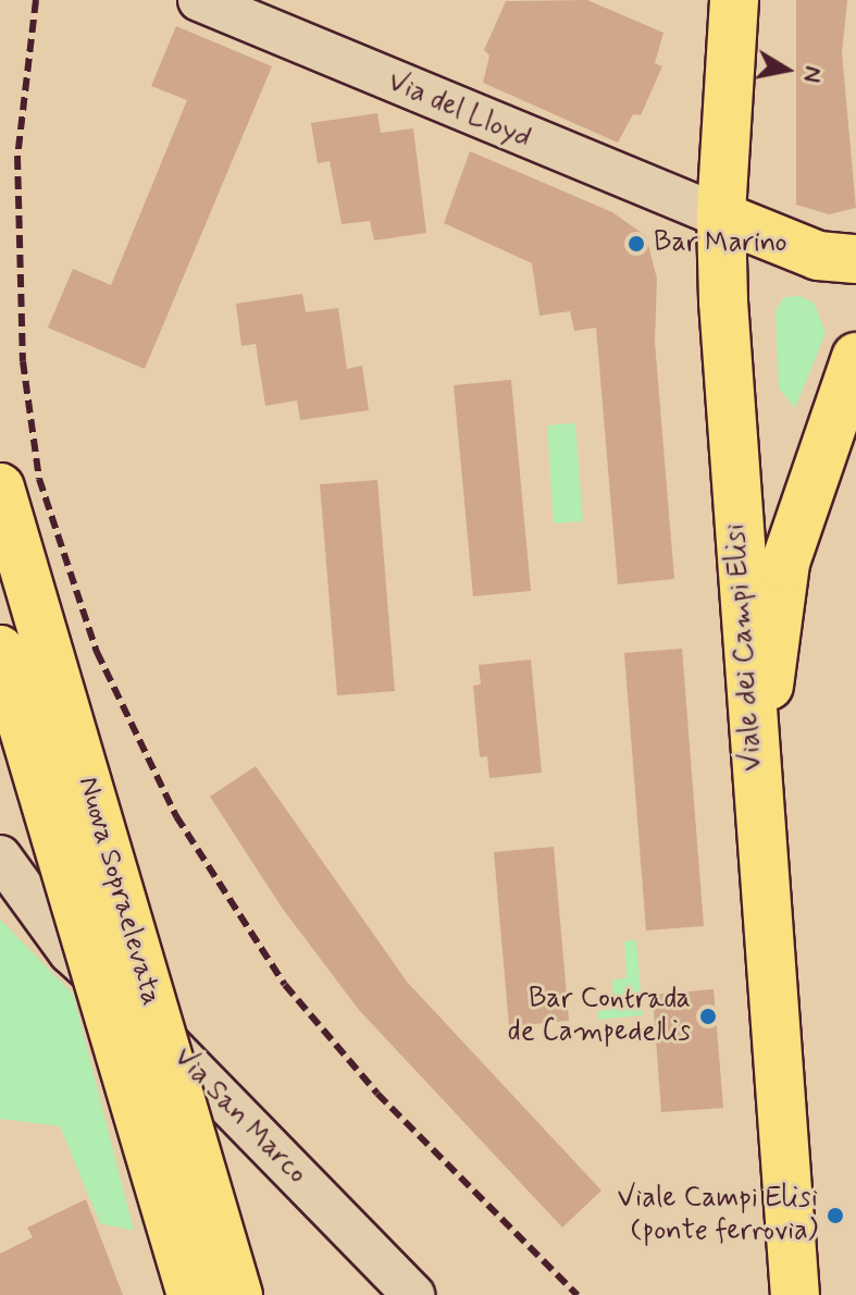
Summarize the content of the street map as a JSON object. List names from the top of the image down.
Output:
{
  "streets": {
    "main road": ["Viale dei Campi Elisi", "Nuova Sopraelevata"],
    "street": ["Via del Lloyd", "Via San Marco"]
  },
  "crossings": [
    ["Via del Lloyd", "Viale dei Campi Elisi"]
  ],
  "places": ["Bar Marino", "Bar Contrada de Campedellis", "Viale Campi Elisi (ponte ferrovia)"],
  "north": "right"
}
